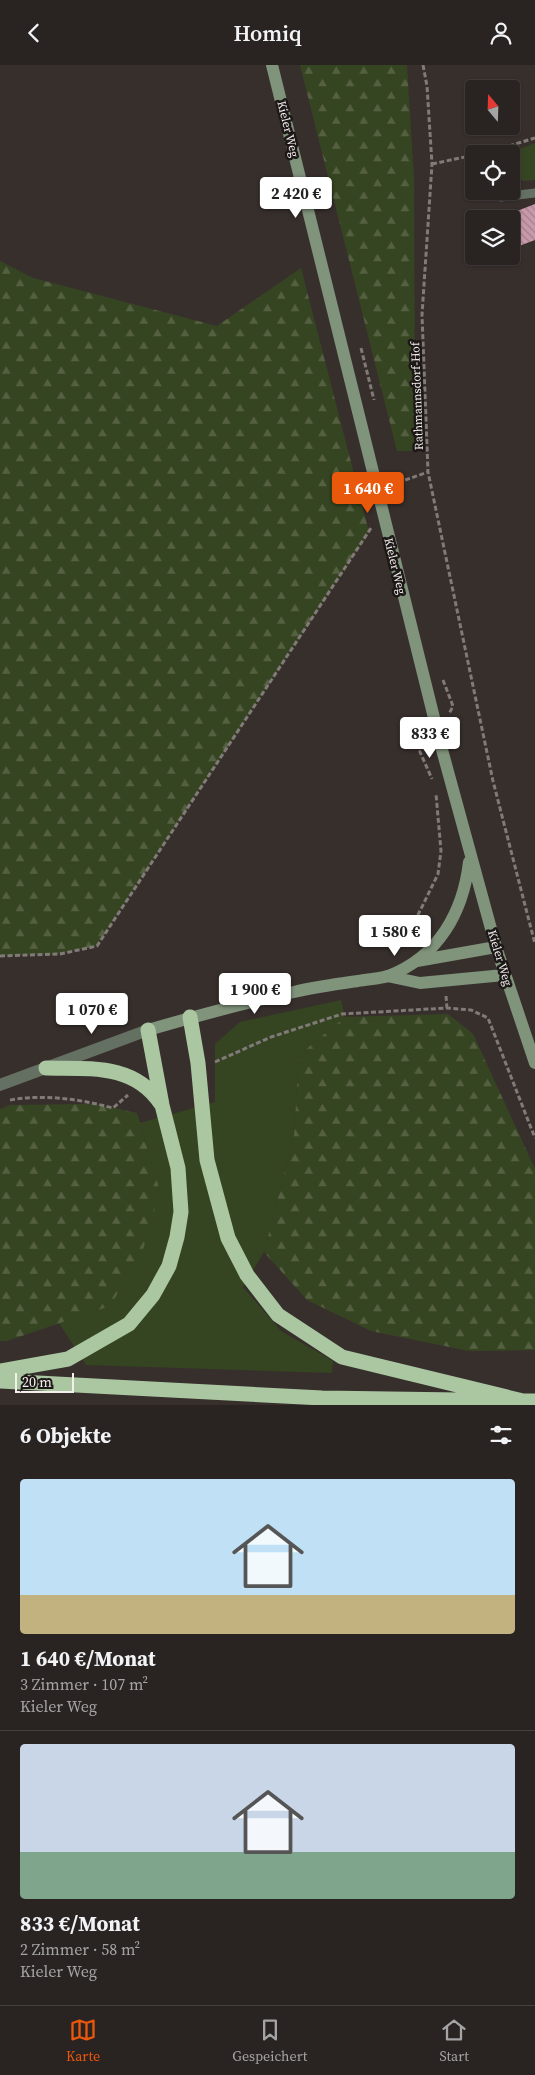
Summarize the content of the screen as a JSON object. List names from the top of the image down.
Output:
{
  "streets": {
    "street": ["Kieler Weg"],
    "path": ["Rathmannsdorf-Hof"]
  },
  "scale_bar": "20 m",
  "north": "top",
  "page": {
    "header": "Homiq",
    "price": [
      "2 420 €",
      "1 640 €",
      "833 €",
      "1 580 €",
      "1 900 €",
      "1 070 €"
    ],
    "scale": "20 m",
    "heading": "6 Objekte",
    "list": [
      {
        "name": "1 640 €/Monat",
        "note": "3 Zimmer · 107 m² · Kieler Weg"
      },
      {
        "name": "833 €/Monat",
        "note": "2 Zimmer · 58 m² · Kieler Weg"
      }
    ],
    "tabs": ["Karte", "Gespeichert", "Start"]
  }
}
